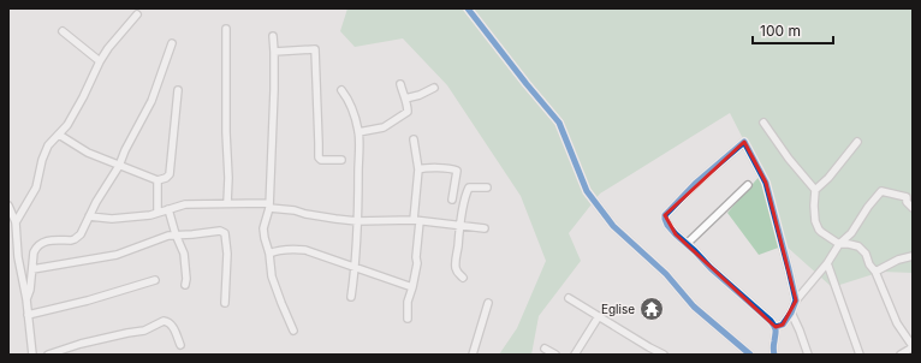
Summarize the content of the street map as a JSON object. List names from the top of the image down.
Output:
{
  "places": {
    "temple": ["Eglise"]
  },
  "scale_bar": "100 m"
}
